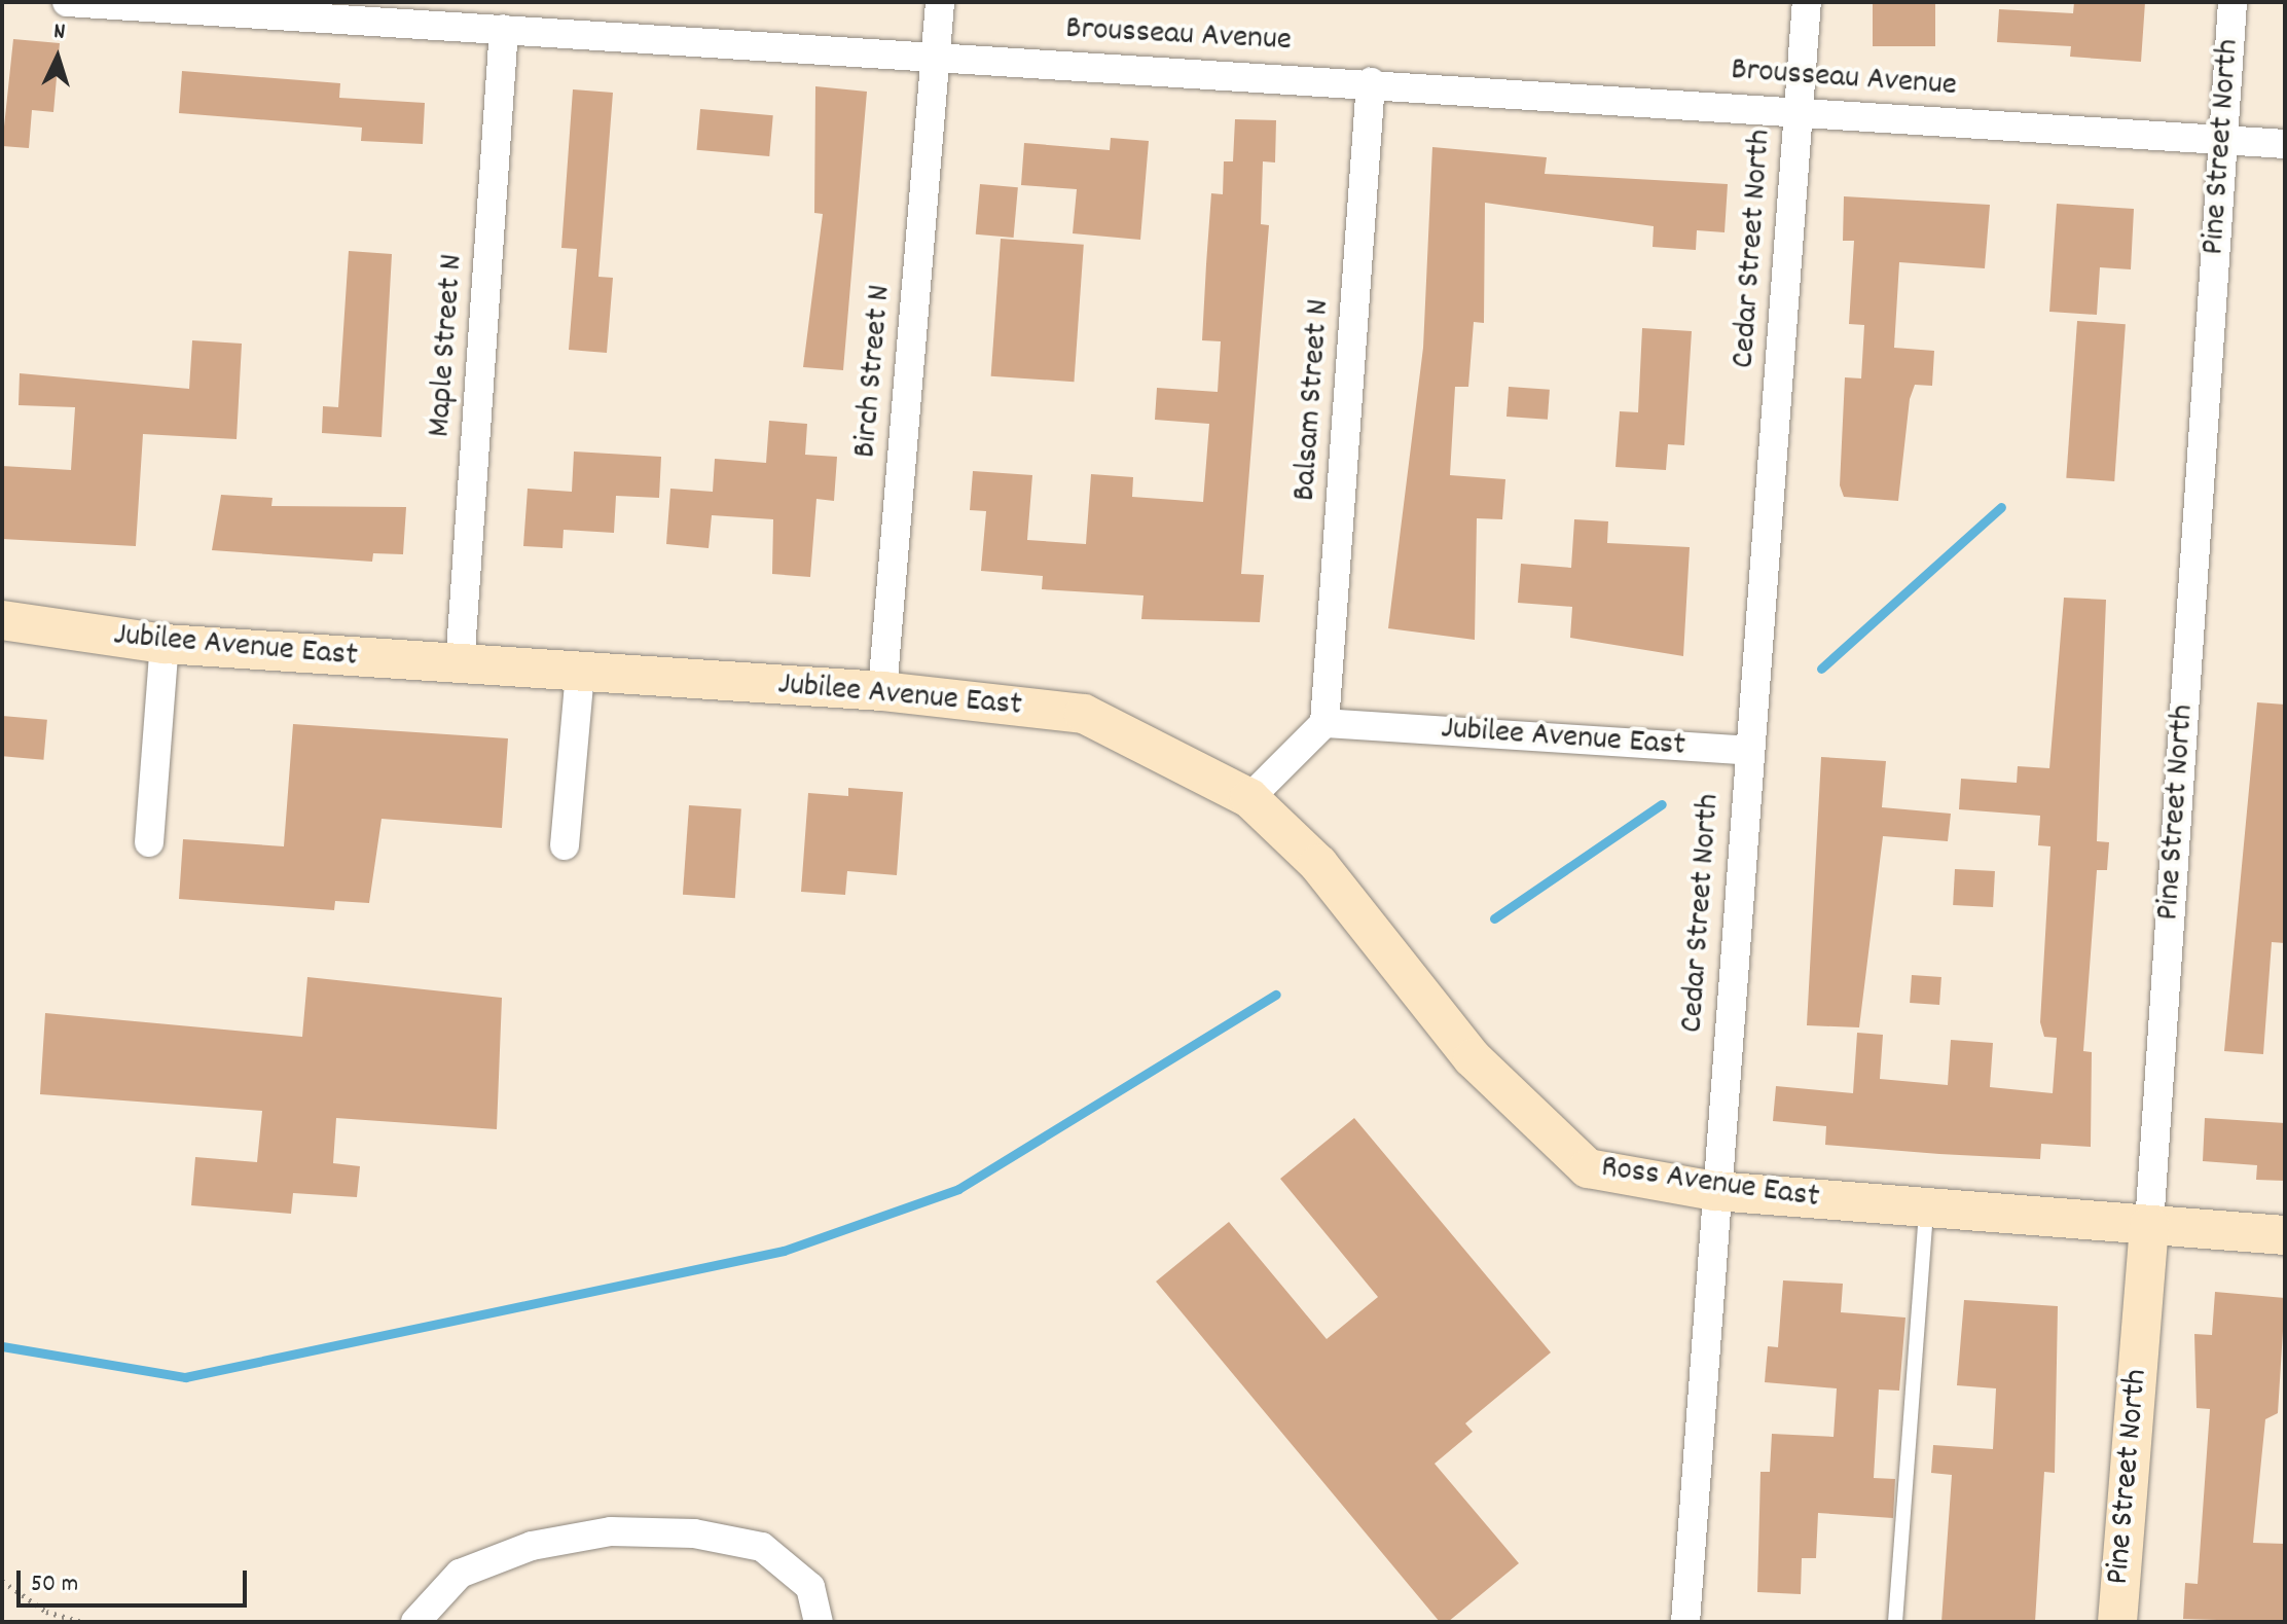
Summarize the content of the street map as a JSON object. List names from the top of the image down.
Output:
{
  "streets": {
    "main road": ["Pine Street North", "Jubilee Avenue East", "Ross Avenue East"],
    "street": [
      "Brousseau Avenue",
      "Cedar Street North",
      "Maple Street N",
      "Birch Street N",
      "Balsam Street N"
    ]
  },
  "crossings": [
    ["Brousseau Avenue", "Pine Street North"],
    ["Brousseau Avenue", "Cedar Street North"],
    ["Brousseau Avenue", "Maple Street N"],
    ["Brousseau Avenue", "Birch Street N"],
    ["Brousseau Avenue", "Balsam Street N"],
    ["Pine Street North", "Ross Avenue East"],
    ["Cedar Street North", "Jubilee Avenue East"],
    ["Cedar Street North", "Ross Avenue East"],
    ["Maple Street N", "Jubilee Avenue East"],
    ["Birch Street N", "Jubilee Avenue East"],
    ["Balsam Street N", "Jubilee Avenue East"],
    ["Jubilee Avenue East", "Ross Avenue East"]
  ],
  "scale_bar": "50 m",
  "north": "top"
}
